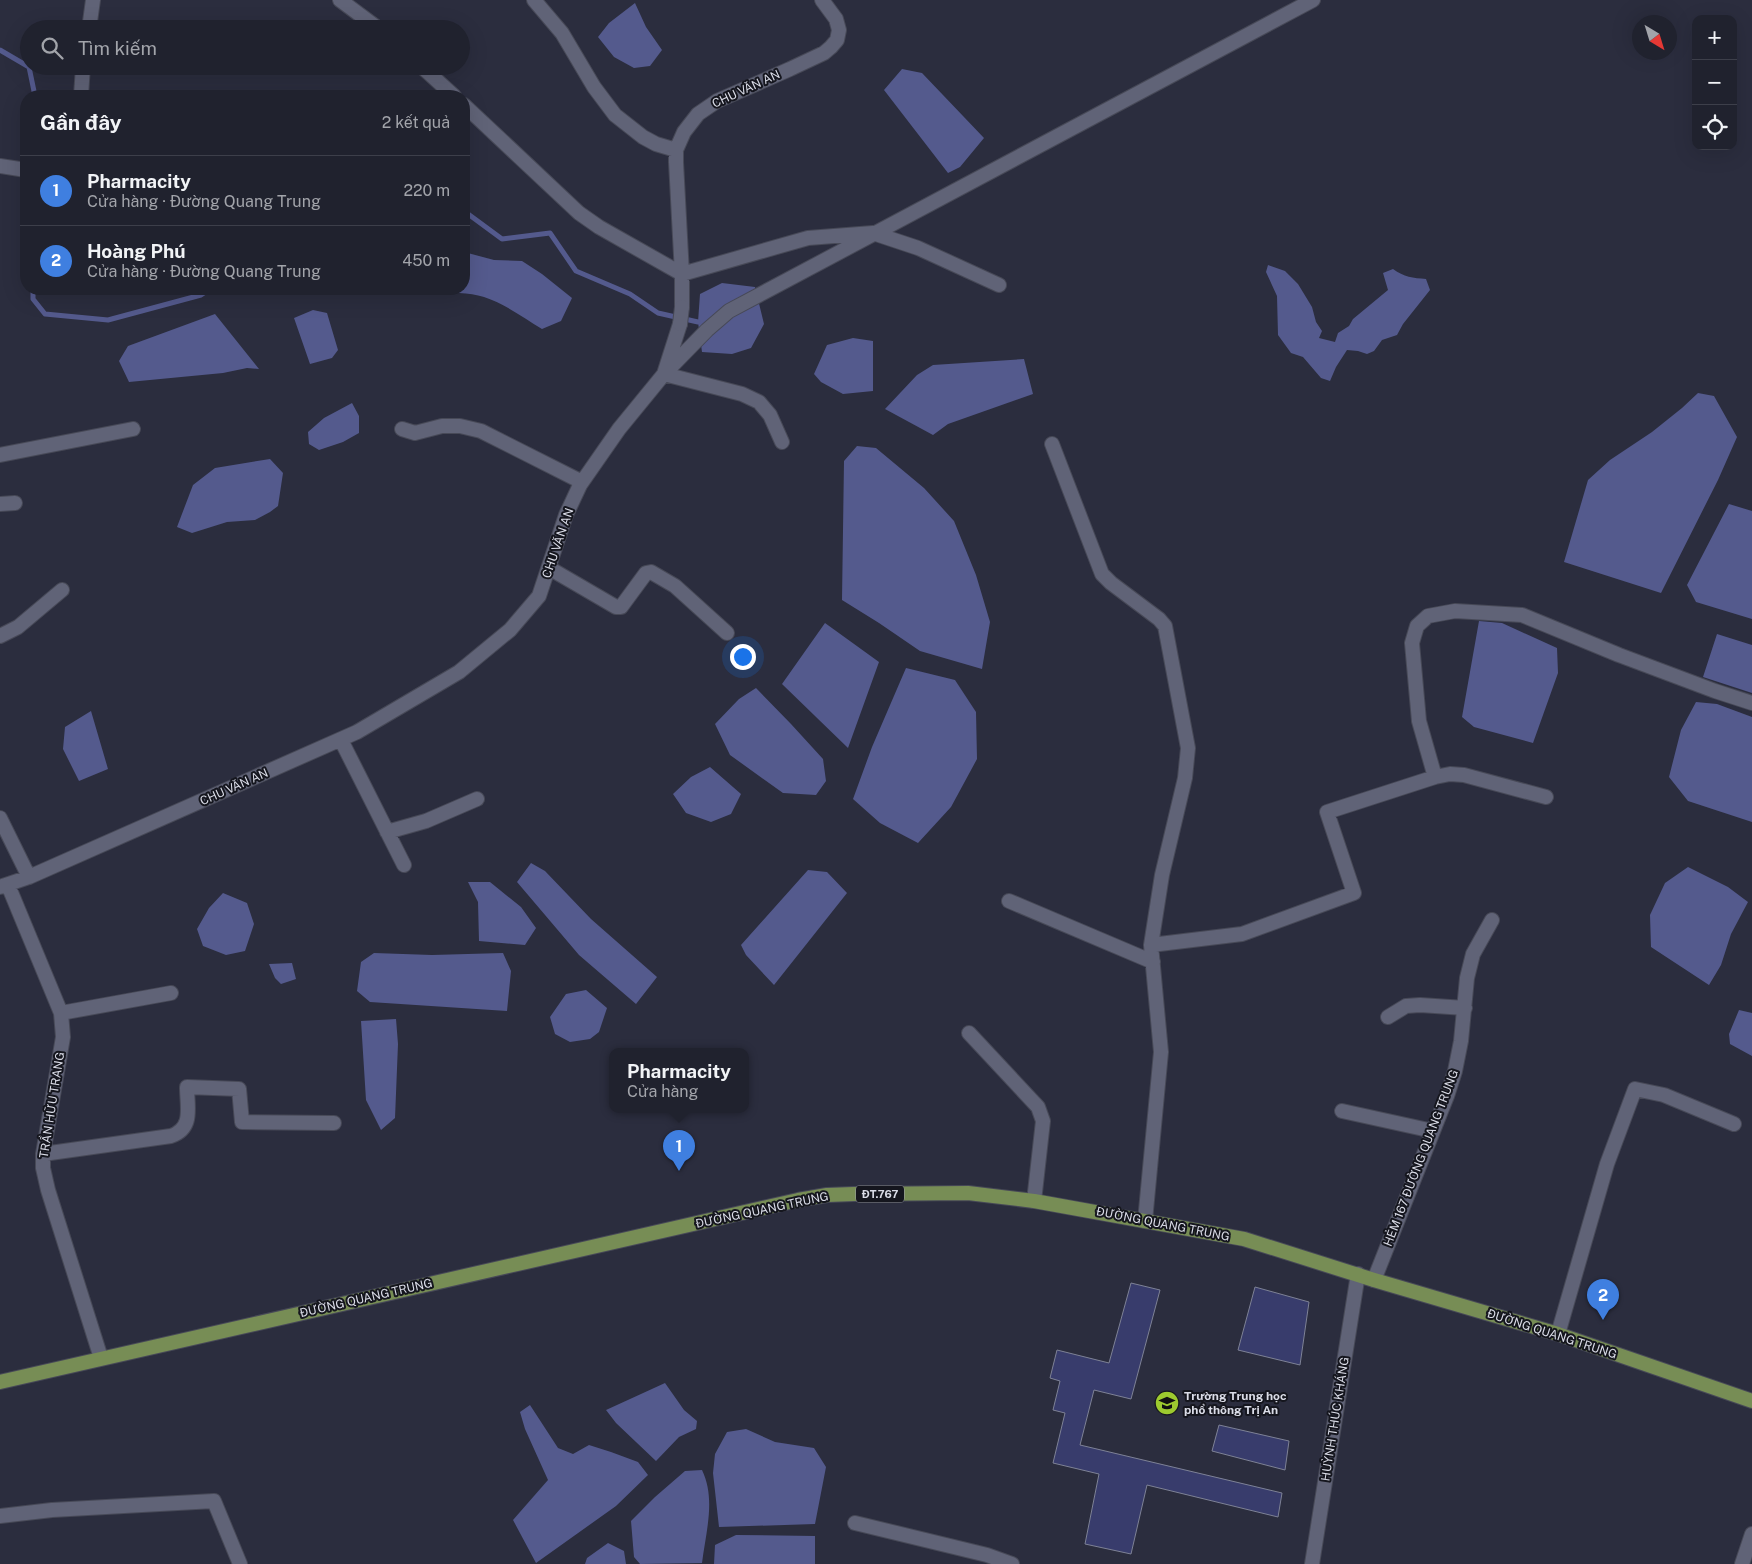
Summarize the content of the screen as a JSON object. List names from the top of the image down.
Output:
{
  "streets": {
    "main road": ["ĐT.767", "ĐƯỜNG QUANG TRUNG"],
    "street": [
      "CHU VĂN AN",
      "TRẦN HỮU TRANG",
      "HẺM 167 ĐƯỜNG QUANG TRUNG",
      "HUỲNH THÚC KHÁNG"
    ]
  },
  "crossings": [
    ["CHU VĂN AN", "TRẦN HỮU TRANG"],
    ["TRẦN HỮU TRANG", "ĐƯỜNG QUANG TRUNG"],
    ["HẺM 167 ĐƯỜNG QUANG TRUNG", "ĐƯỜNG QUANG TRUNG"],
    ["ĐƯỜNG QUANG TRUNG", "HUỲNH THÚC KHÁNG"]
  ],
  "places": {
    "school or university": ["Trường Trung học phổ thông Trị An"]
  },
  "north": "bottom right",
  "page": {
    "map_buttons": ["+", "−"],
    "search": "Tìm kiếm",
    "heading": ["Gần đây", "2 kết quả"],
    "list": [
      {
        "mark": "1",
        "name": "Pharmacity",
        "note": "Cửa hàng · Đường Quang Trung",
        "value": "220 m"
      },
      {
        "mark": "2",
        "name": "Hoàng Phú",
        "note": "Cửa hàng · Đường Quang Trung",
        "value": "450 m"
      }
    ],
    "popup": ["Pharmacity", "Cửa hàng"],
    "pins": ["1", "2"]
  }
}
